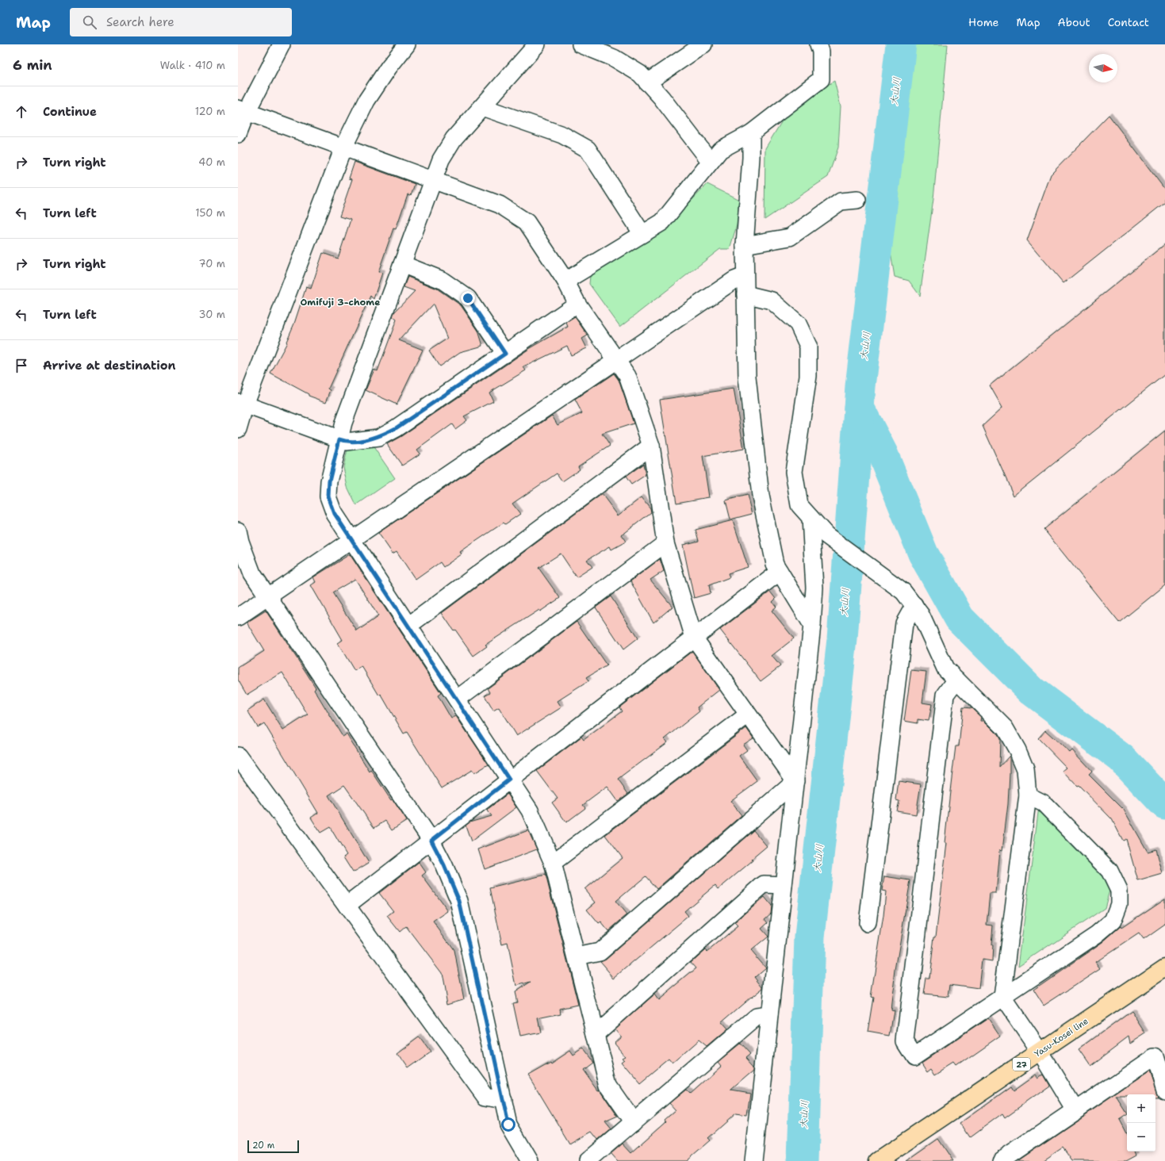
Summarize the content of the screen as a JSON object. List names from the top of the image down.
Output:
{
  "streets": {
    "main road": ["Yasu-Kosei line", "27"]
  },
  "districts": ["Omifuji 3-chome"],
  "water": ["大山川"],
  "scale_bar": "20 m",
  "north": "right",
  "page": {
    "header": "Map",
    "search": "Search here",
    "nav": [
      "Home",
      "Map",
      "About",
      "Contact"
    ],
    "heading": ["6 min", "Walk · 410 m"],
    "list": [
      ["Continue", "120 m"],
      ["Turn right", "40 m"],
      ["Turn left", "150 m"],
      ["Turn right", "70 m"],
      ["Turn left", "30 m"],
      "Arrive at destination"
    ],
    "map_buttons": ["+", "−"],
    "scale": "20 m"
  }
}
